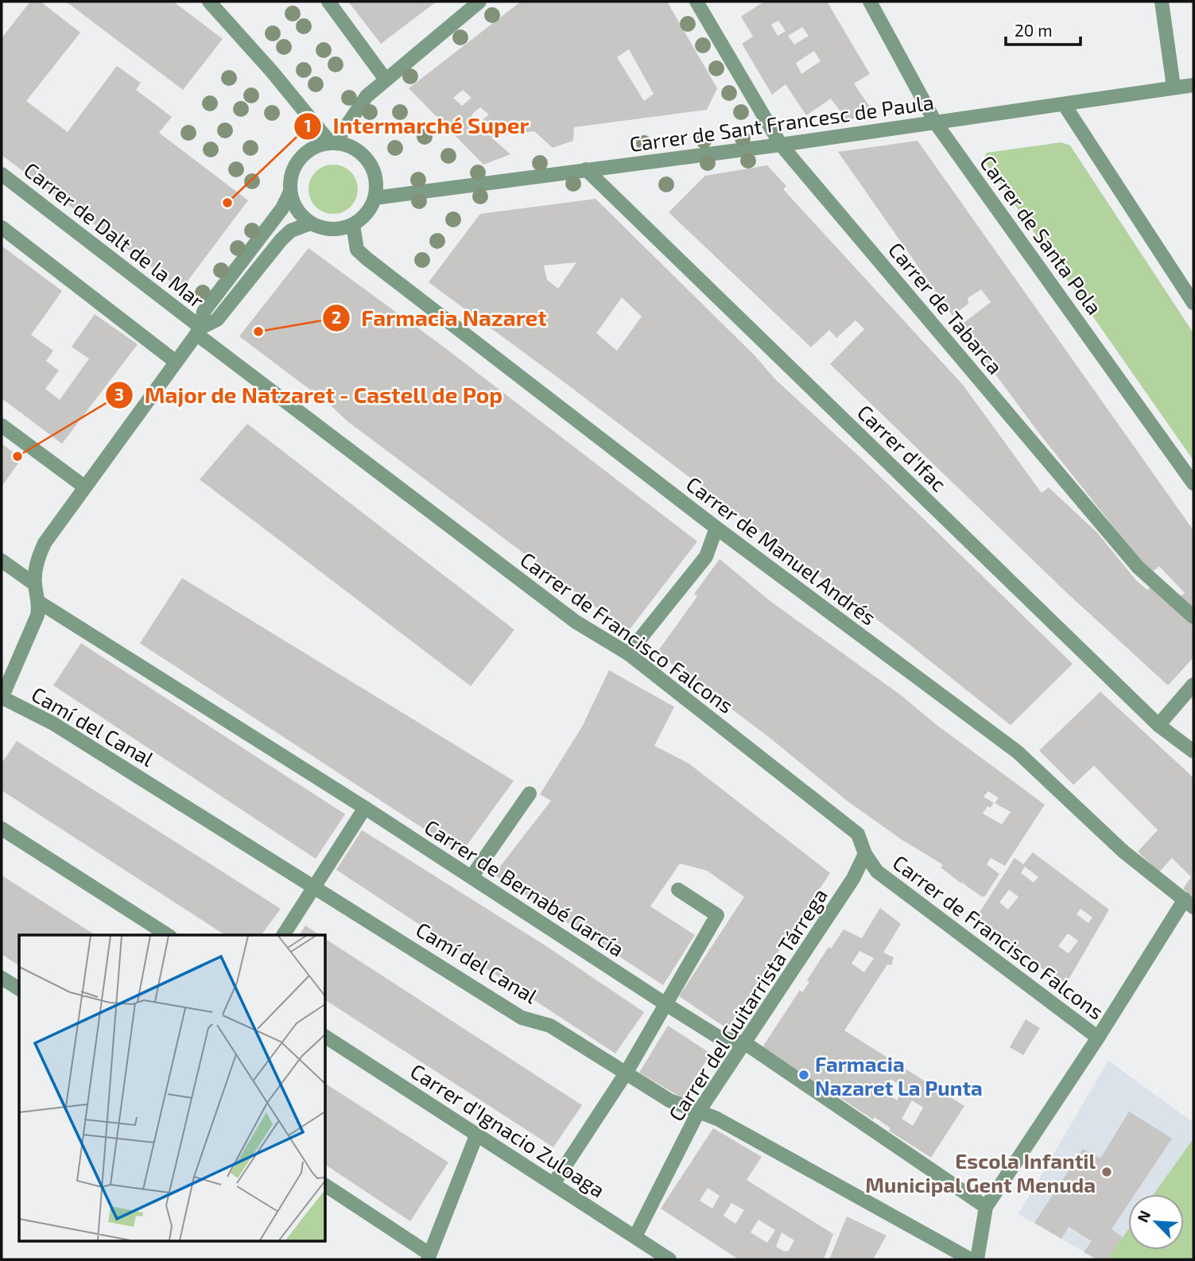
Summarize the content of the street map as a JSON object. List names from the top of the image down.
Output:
{
  "streets": {
    "street": [
      "Carrer de Sant Francesc de Paula",
      "Carrer de Dalt de la Mar",
      "Carrer de Santa Pola",
      "Carrer de Tabarca",
      "Carrer d'Ifac",
      "Carrer de Manuel Andrés",
      "Carrer de Francisco Falcons",
      "Camí del Canal",
      "Carrer de Bernabé García",
      "Carrer del Guitarrista Tárrega",
      "Carrer d'Ignacio Zuloaga"
    ]
  },
  "crossings": [
    ["Carrer de Sant Francesc de Paula", "Carrer de Santa Pola"],
    ["Carrer de Sant Francesc de Paula", "Carrer de Tabarca"],
    ["Carrer de Sant Francesc de Paula", "Carrer d'Ifac"],
    ["Carrer de Sant Francesc de Paula", "Carrer de Manuel Andrés"],
    ["Carrer de Dalt de la Mar", "Carrer de Francisco Falcons"],
    ["Carrer de Manuel Andrés", "Carrer de Francisco Falcons"],
    ["Carrer de Francisco Falcons", "Carrer de Bernabé García"],
    ["Carrer de Francisco Falcons", "Carrer del Guitarrista Tárrega"],
    ["Camí del Canal", "Carrer del Guitarrista Tárrega"],
    ["Carrer de Bernabé García", "Carrer del Guitarrista Tárrega"],
    ["Carrer del Guitarrista Tárrega", "Carrer d'Ignacio Zuloaga"]
  ],
  "places": [
    "Intermarché Super",
    "Farmacia Nazaret",
    "Major de Natzaret - Castell de Pop",
    "Farmacia Nazaret La Punta",
    "Escola Infantil Municipal Gent Menuda"
  ],
  "scale_bar": "20 m",
  "north": "top left"
}
